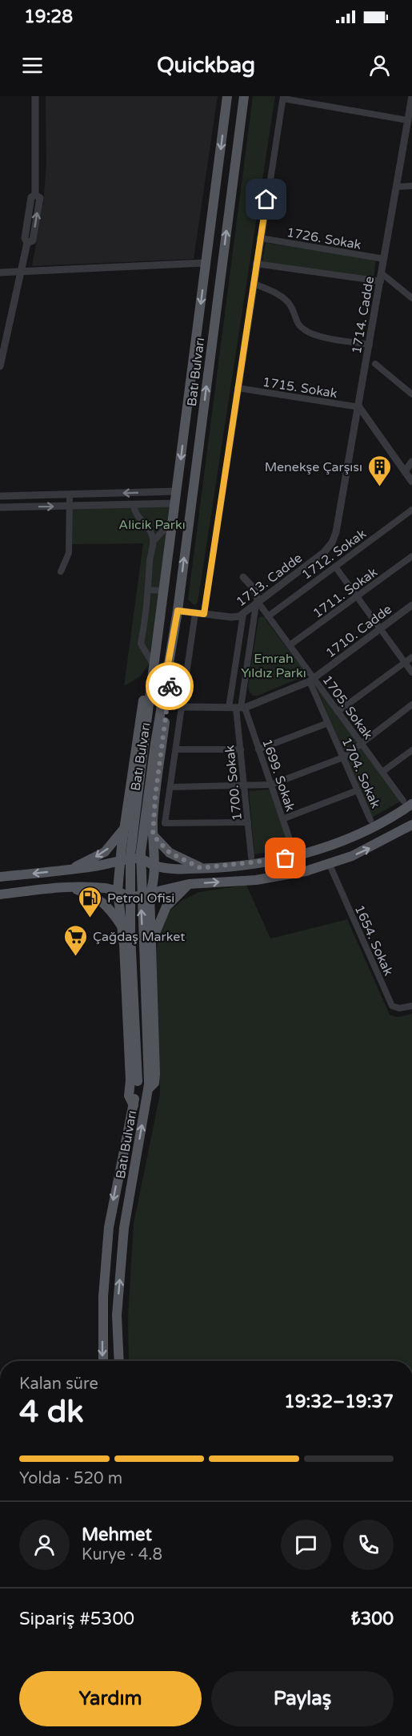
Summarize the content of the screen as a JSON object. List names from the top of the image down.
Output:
{
  "streets": {
    "main road": ["Batı Bulvarı"],
    "street": [
      "1726. Sokak",
      "1714. Cadde",
      "1715. Sokak",
      "1712. Sokak",
      "1713. Cadde",
      "1711. Sokak",
      "1710. Cadde",
      "1705. Sokak",
      "1704. Sokak",
      "1699. Sokak",
      "1700. Sokak",
      "1654. Sokak"
    ]
  },
  "crossings": [
    ["1726. Sokak", "1714. Cadde"],
    ["1714. Cadde", "1715. Sokak"],
    ["1714. Cadde", "1713. Cadde"],
    ["Batı Bulvarı", "1713. Cadde"],
    ["1712. Sokak", "1705. Sokak"],
    ["1713. Cadde", "1705. Sokak"],
    ["1711. Sokak", "1705. Sokak"],
    ["1710. Cadde", "1705. Sokak"],
    ["1710. Cadde", "1704. Sokak"],
    ["1710. Cadde", "1699. Sokak"],
    ["1710. Cadde", "1700. Sokak"],
    ["1705. Sokak", "1704. Sokak"],
    ["1699. Sokak", "1700. Sokak"]
  ],
  "parks": ["Alicik Parkı", "Emrah Yıldız Parkı"],
  "places": {
    "building": ["Menekşe Çarşısı"],
    "fuel station": ["Petrol Ofisi"],
    "supermarket": ["Çağdaş Market"]
  },
  "page": {
    "status": "19:28",
    "header": "Quickbag",
    "heading": ["4 dk", "Kalan süre", "19:32–19:37"],
    "panel": [
      "Mehmet",
      "Kurye · 4.8",
      "Sipariş #5300",
      "₺300"
    ],
    "bar": "Yolda · 520 m",
    "buttons": ["Yardım", "Paylaş"]
  }
}
